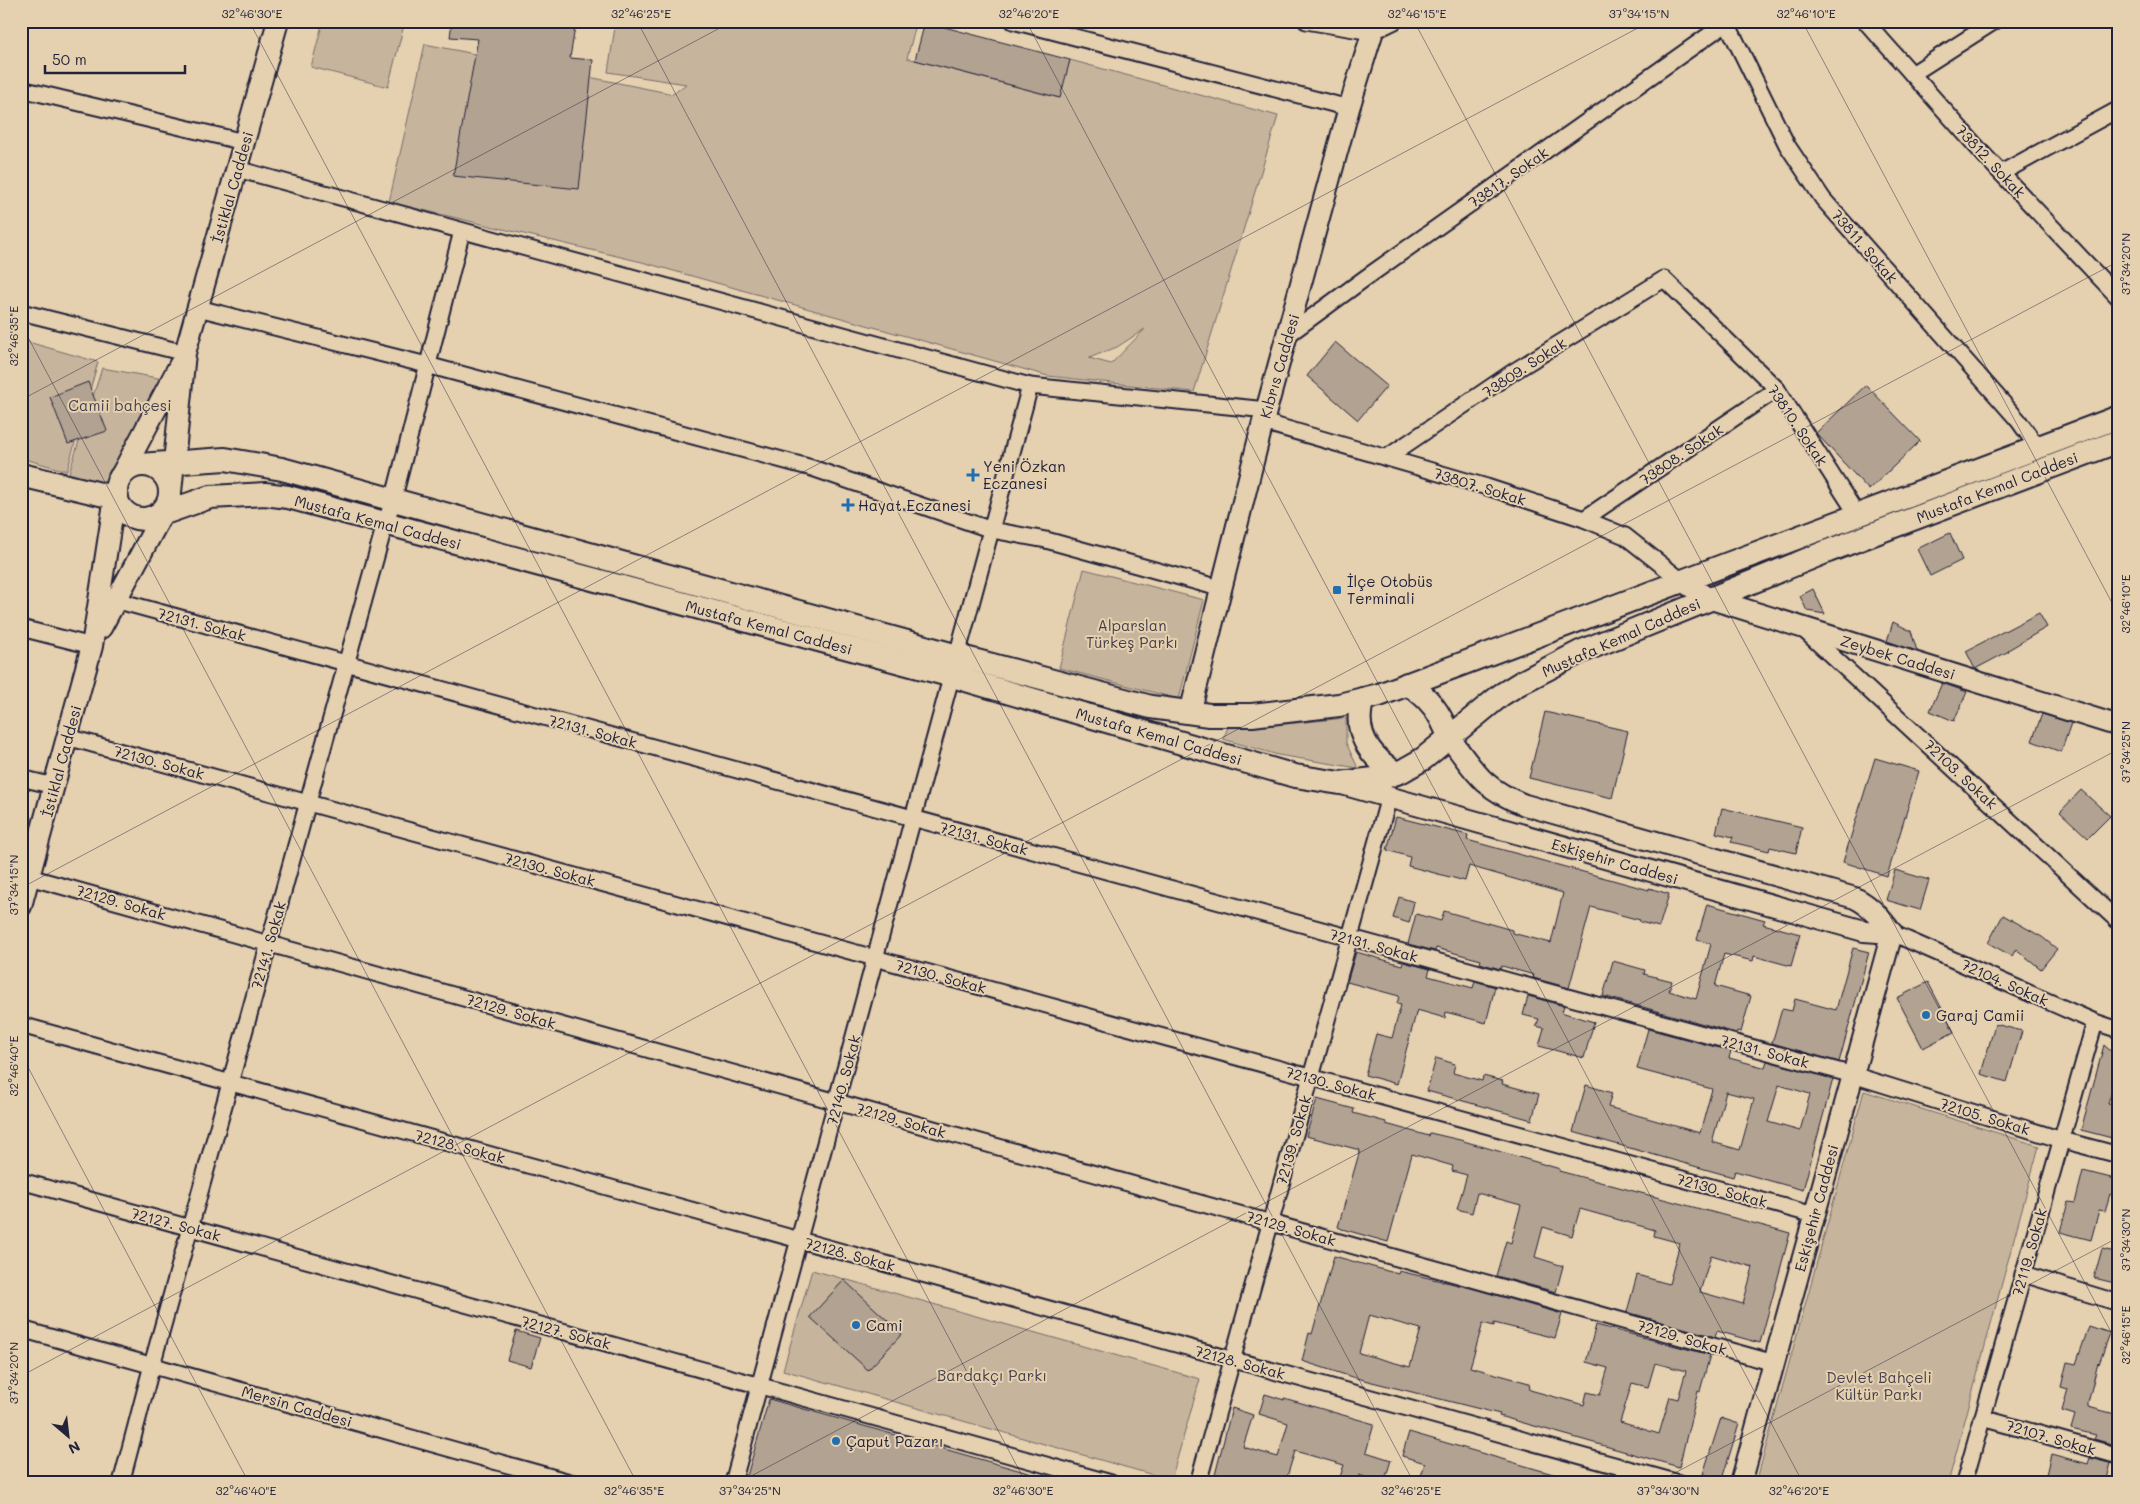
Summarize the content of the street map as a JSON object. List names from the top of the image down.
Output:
{
  "streets": {
    "main road": ["Mustafa Kemal Caddesi"],
    "street": [
      "73812. Sokak",
      "73817. Sokak",
      "İstiklal Caddesi",
      "73811. Sokak",
      "Kıbrıs Caddesi",
      "73809. Sokak",
      "73810. Sokak",
      "73808. Sokak",
      "73807. Sokak",
      "72131. Sokak",
      "Zeybek Caddesi",
      "72130. Sokak",
      "72103. Sokak",
      "Eskişehir Caddesi",
      "72129. Sokak",
      "72141. Sokak",
      "72104. Sokak",
      "72140. Sokak",
      "72105. Sokak",
      "72139. Sokak",
      "72128. Sokak",
      "72127. Sokak",
      "72119. Sokak",
      "Mersin Caddesi",
      "72107. Sokak"
    ]
  },
  "crossings": [
    ["73817. Sokak", "73811. Sokak"],
    ["73817. Sokak", "Kıbrıs Caddesi"],
    ["İstiklal Caddesi", "73807. Sokak"],
    ["İstiklal Caddesi", "Mustafa Kemal Caddesi"],
    ["İstiklal Caddesi", "72131. Sokak"],
    ["İstiklal Caddesi", "72130. Sokak"],
    ["İstiklal Caddesi", "72129. Sokak"],
    ["73811. Sokak", "Mustafa Kemal Caddesi"],
    ["Kıbrıs Caddesi", "73807. Sokak"],
    ["Kıbrıs Caddesi", "Mustafa Kemal Caddesi"],
    ["73809. Sokak", "73810. Sokak"],
    ["73809. Sokak", "73807. Sokak"],
    ["73810. Sokak", "73808. Sokak"],
    ["73810. Sokak", "Mustafa Kemal Caddesi"],
    ["73808. Sokak", "73807. Sokak"],
    ["73807. Sokak", "Mustafa Kemal Caddesi"],
    ["73807. Sokak", "Zeybek Caddesi"],
    ["73807. Sokak", "72141. Sokak"],
    ["73807. Sokak", "72140. Sokak"],
    ["Mustafa Kemal Caddesi", "Zeybek Caddesi"],
    ["Mustafa Kemal Caddesi", "Eskişehir Caddesi"],
    ["Mustafa Kemal Caddesi", "72141. Sokak"],
    ["Mustafa Kemal Caddesi", "72140. Sokak"],
    ["72131. Sokak", "Eskişehir Caddesi"],
    ["72131. Sokak", "72141. Sokak"],
    ["72131. Sokak", "72140. Sokak"],
    ["72131. Sokak", "72105. Sokak"],
    ["72131. Sokak", "72139. Sokak"],
    ["Zeybek Caddesi", "72103. Sokak"],
    ["72130. Sokak", "Eskişehir Caddesi"],
    ["72130. Sokak", "72141. Sokak"],
    ["72130. Sokak", "72140. Sokak"],
    ["72130. Sokak", "72139. Sokak"],
    ["Eskişehir Caddesi", "72129. Sokak"],
    ["Eskişehir Caddesi", "72104. Sokak"],
    ["Eskişehir Caddesi", "72105. Sokak"],
    ["Eskişehir Caddesi", "72139. Sokak"],
    ["72129. Sokak", "72141. Sokak"],
    ["72129. Sokak", "72140. Sokak"],
    ["72129. Sokak", "72139. Sokak"],
    ["72141. Sokak", "72128. Sokak"],
    ["72141. Sokak", "72127. Sokak"],
    ["72141. Sokak", "Mersin Caddesi"],
    ["72104. Sokak", "72119. Sokak"],
    ["72140. Sokak", "72128. Sokak"],
    ["72140. Sokak", "72127. Sokak"],
    ["72105. Sokak", "72119. Sokak"],
    ["72139. Sokak", "72128. Sokak"],
    ["72119. Sokak", "72107. Sokak"]
  ],
  "parks": [
    "Camii bahçesi",
    "Alparslan Türkeş Parkı",
    "Bardakçı Parkı",
    "Devlet Bahçeli Kültür Parkı"
  ],
  "places": {
    "health": ["Yeni Özkan Eczanesi", "Hayat Eczanesi"],
    "transit": ["İlçe Otobüs Terminali"],
    "other": ["Garaj Camii", "Cami", "Çaput Pazarı"]
  },
  "scale_bar": "50 m",
  "north": "bottom right",
  "coordinates": [
    "32°46'30\"E",
    "32°46'25\"E",
    "32°46'20\"E",
    "32°46'15\"E",
    "37°34'15\"N",
    "32°46'10\"E",
    "37°34'20\"N",
    "32°46'35\"E",
    "37°34'25\"N",
    "32°46'40\"E",
    "37°34'30\"N"
  ]
}
